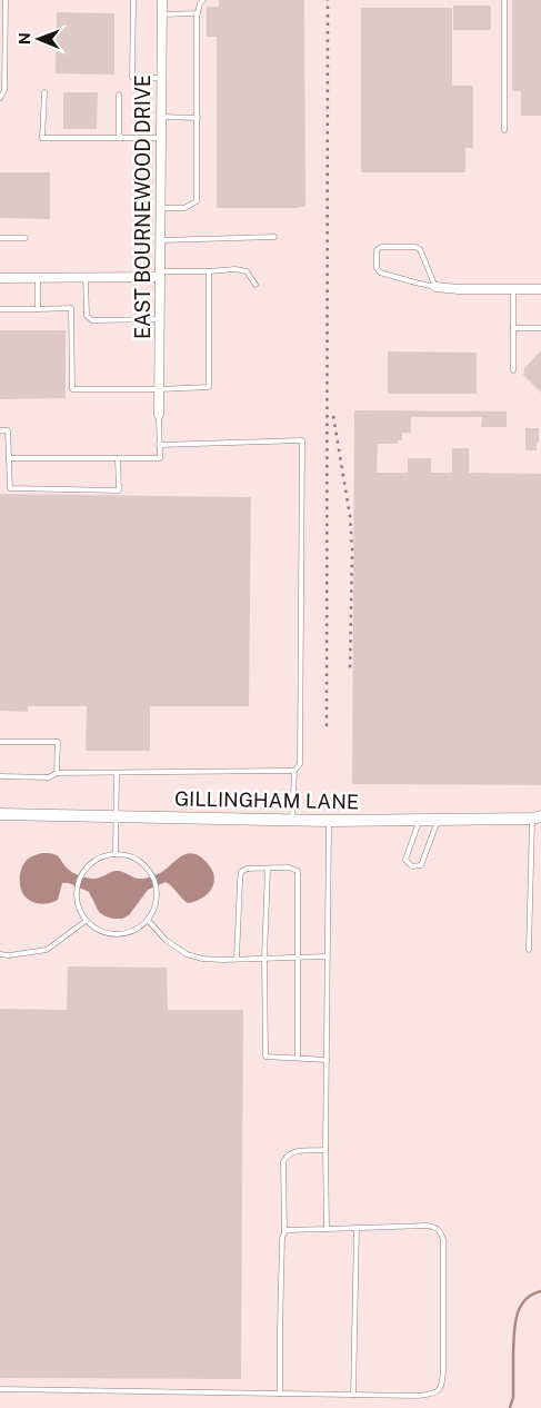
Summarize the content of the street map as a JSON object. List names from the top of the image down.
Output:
{
  "streets": {
    "street": ["EAST BOURNEWOOD DRIVE", "GILLINGHAM LANE"]
  },
  "north": "left"
}
